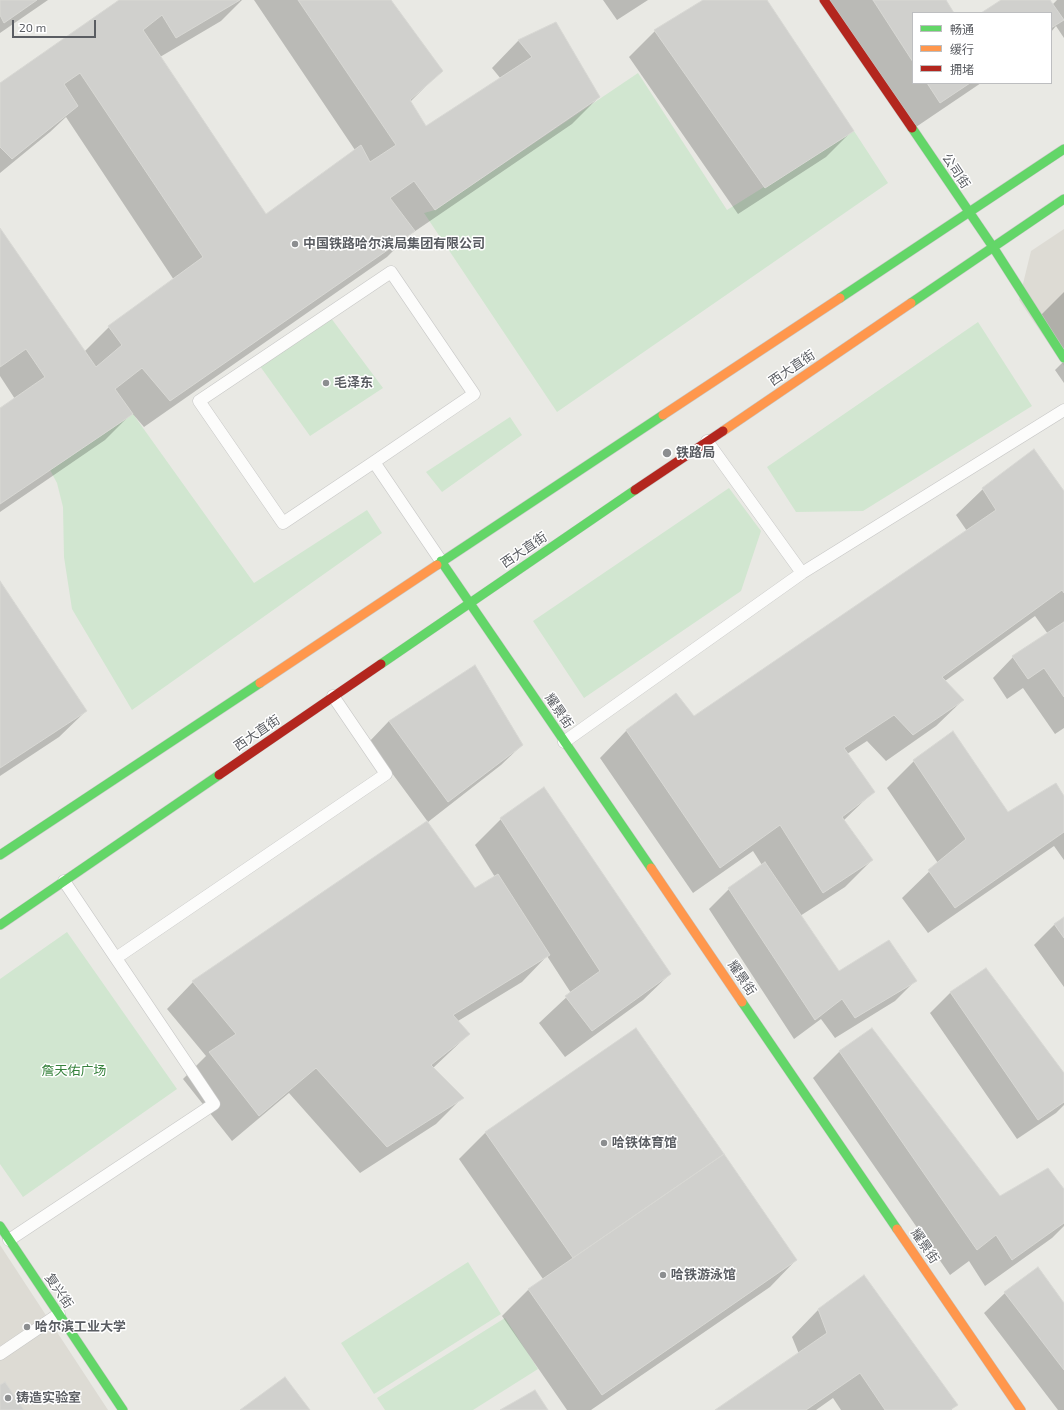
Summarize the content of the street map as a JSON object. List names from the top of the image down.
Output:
{
  "streets": {
    "main road": [
      "公司街",
      "西大直街",
      "耀景街",
      "复兴街"
    ]
  },
  "crossings": [
    ["公司街", "西大直街"],
    ["西大直街", "耀景街"]
  ],
  "parks": ["詹天佑广场"],
  "places": [
    "中国铁路哈尔滨局集团有限公司",
    "毛泽东",
    "铁路局",
    "哈铁体育馆",
    "哈铁游泳馆",
    "哈尔滨工业大学",
    "铸造实验室"
  ],
  "legend": ["畅通", "缓行", "拥堵"],
  "scale_bar": "20 m"
}
